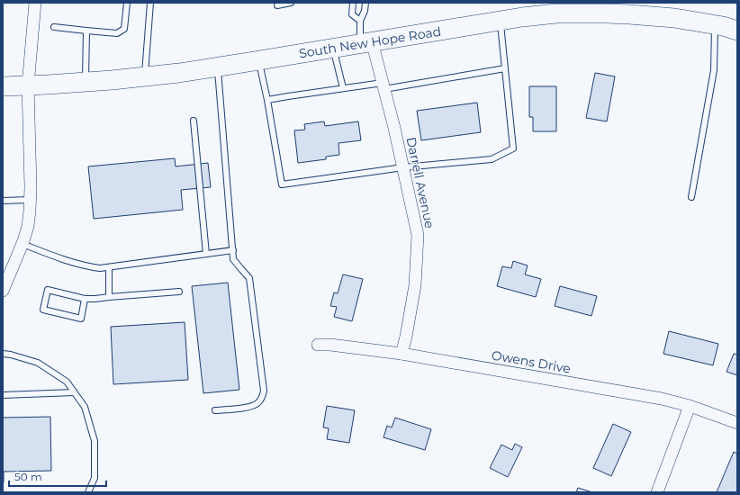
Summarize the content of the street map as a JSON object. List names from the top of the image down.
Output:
{
  "streets": {
    "main road": ["South New Hope Road"],
    "street": ["Darrell Avenue", "Owens Drive"]
  },
  "crossings": [
    ["South New Hope Road", "Darrell Avenue"],
    ["Darrell Avenue", "Owens Drive"]
  ],
  "scale_bar": "50 m"
}
